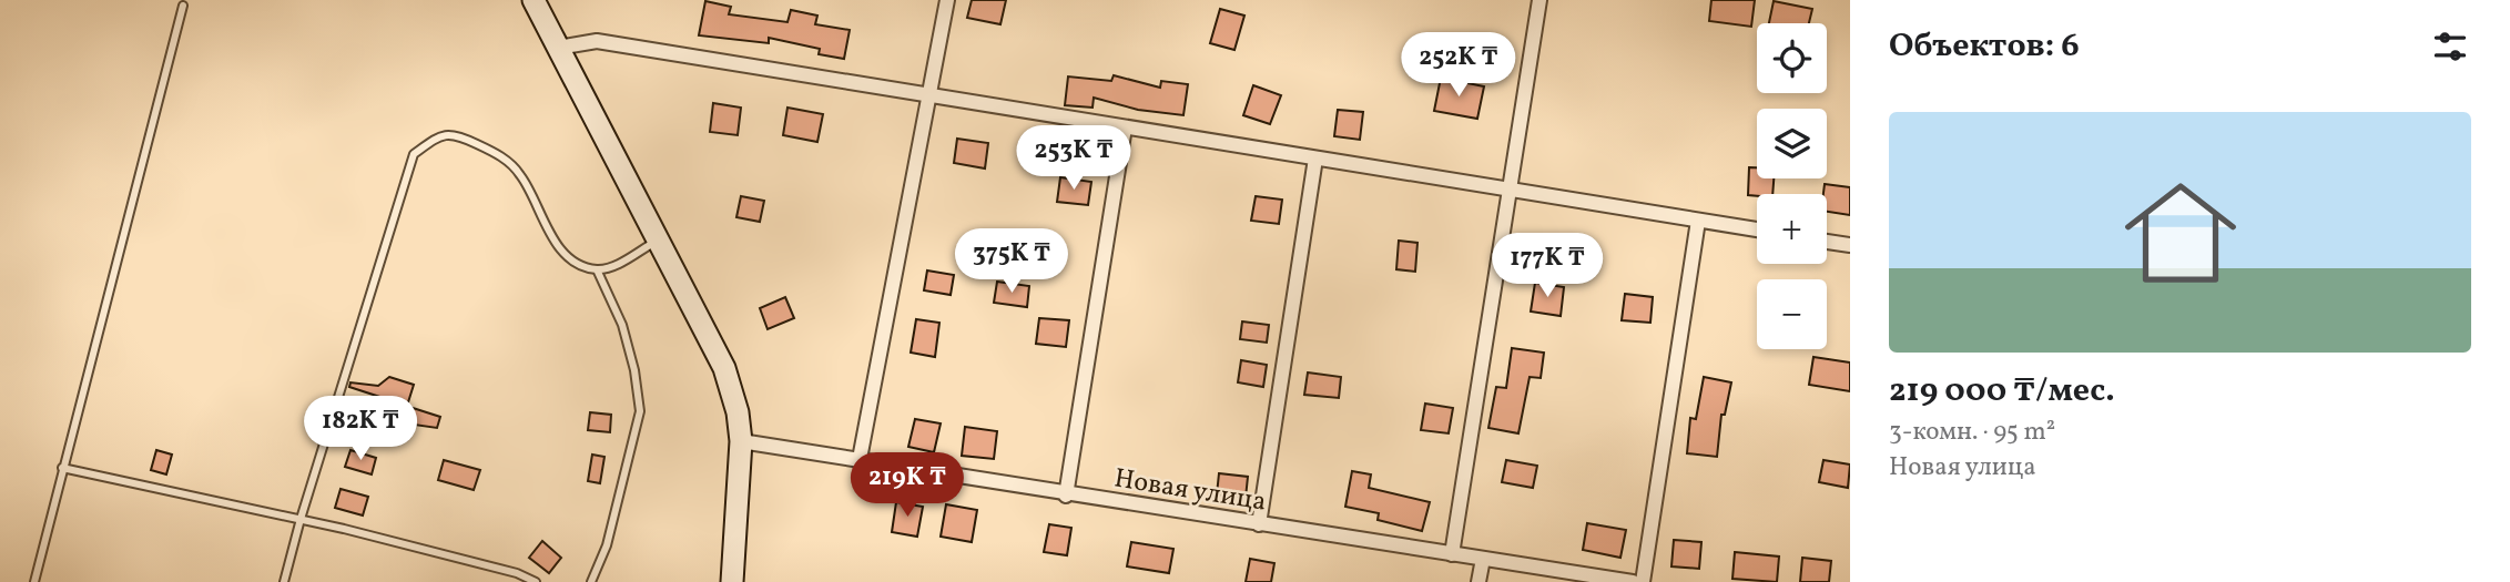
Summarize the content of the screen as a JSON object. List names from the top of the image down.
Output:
{
  "streets": {
    "street": ["Новая улица"]
  },
  "page": {
    "heading": "Объектов: 6",
    "map_buttons": ["+", "−"],
    "price": [
      "252K ₸",
      "253K ₸",
      "375K ₸",
      "177K ₸",
      "182K ₸",
      "219K ₸"
    ],
    "list": [
      {
        "name": "219 000 ₸/мес.",
        "note": "3-комн. · 95 m² · Новая улица"
      }
    ]
  }
}
